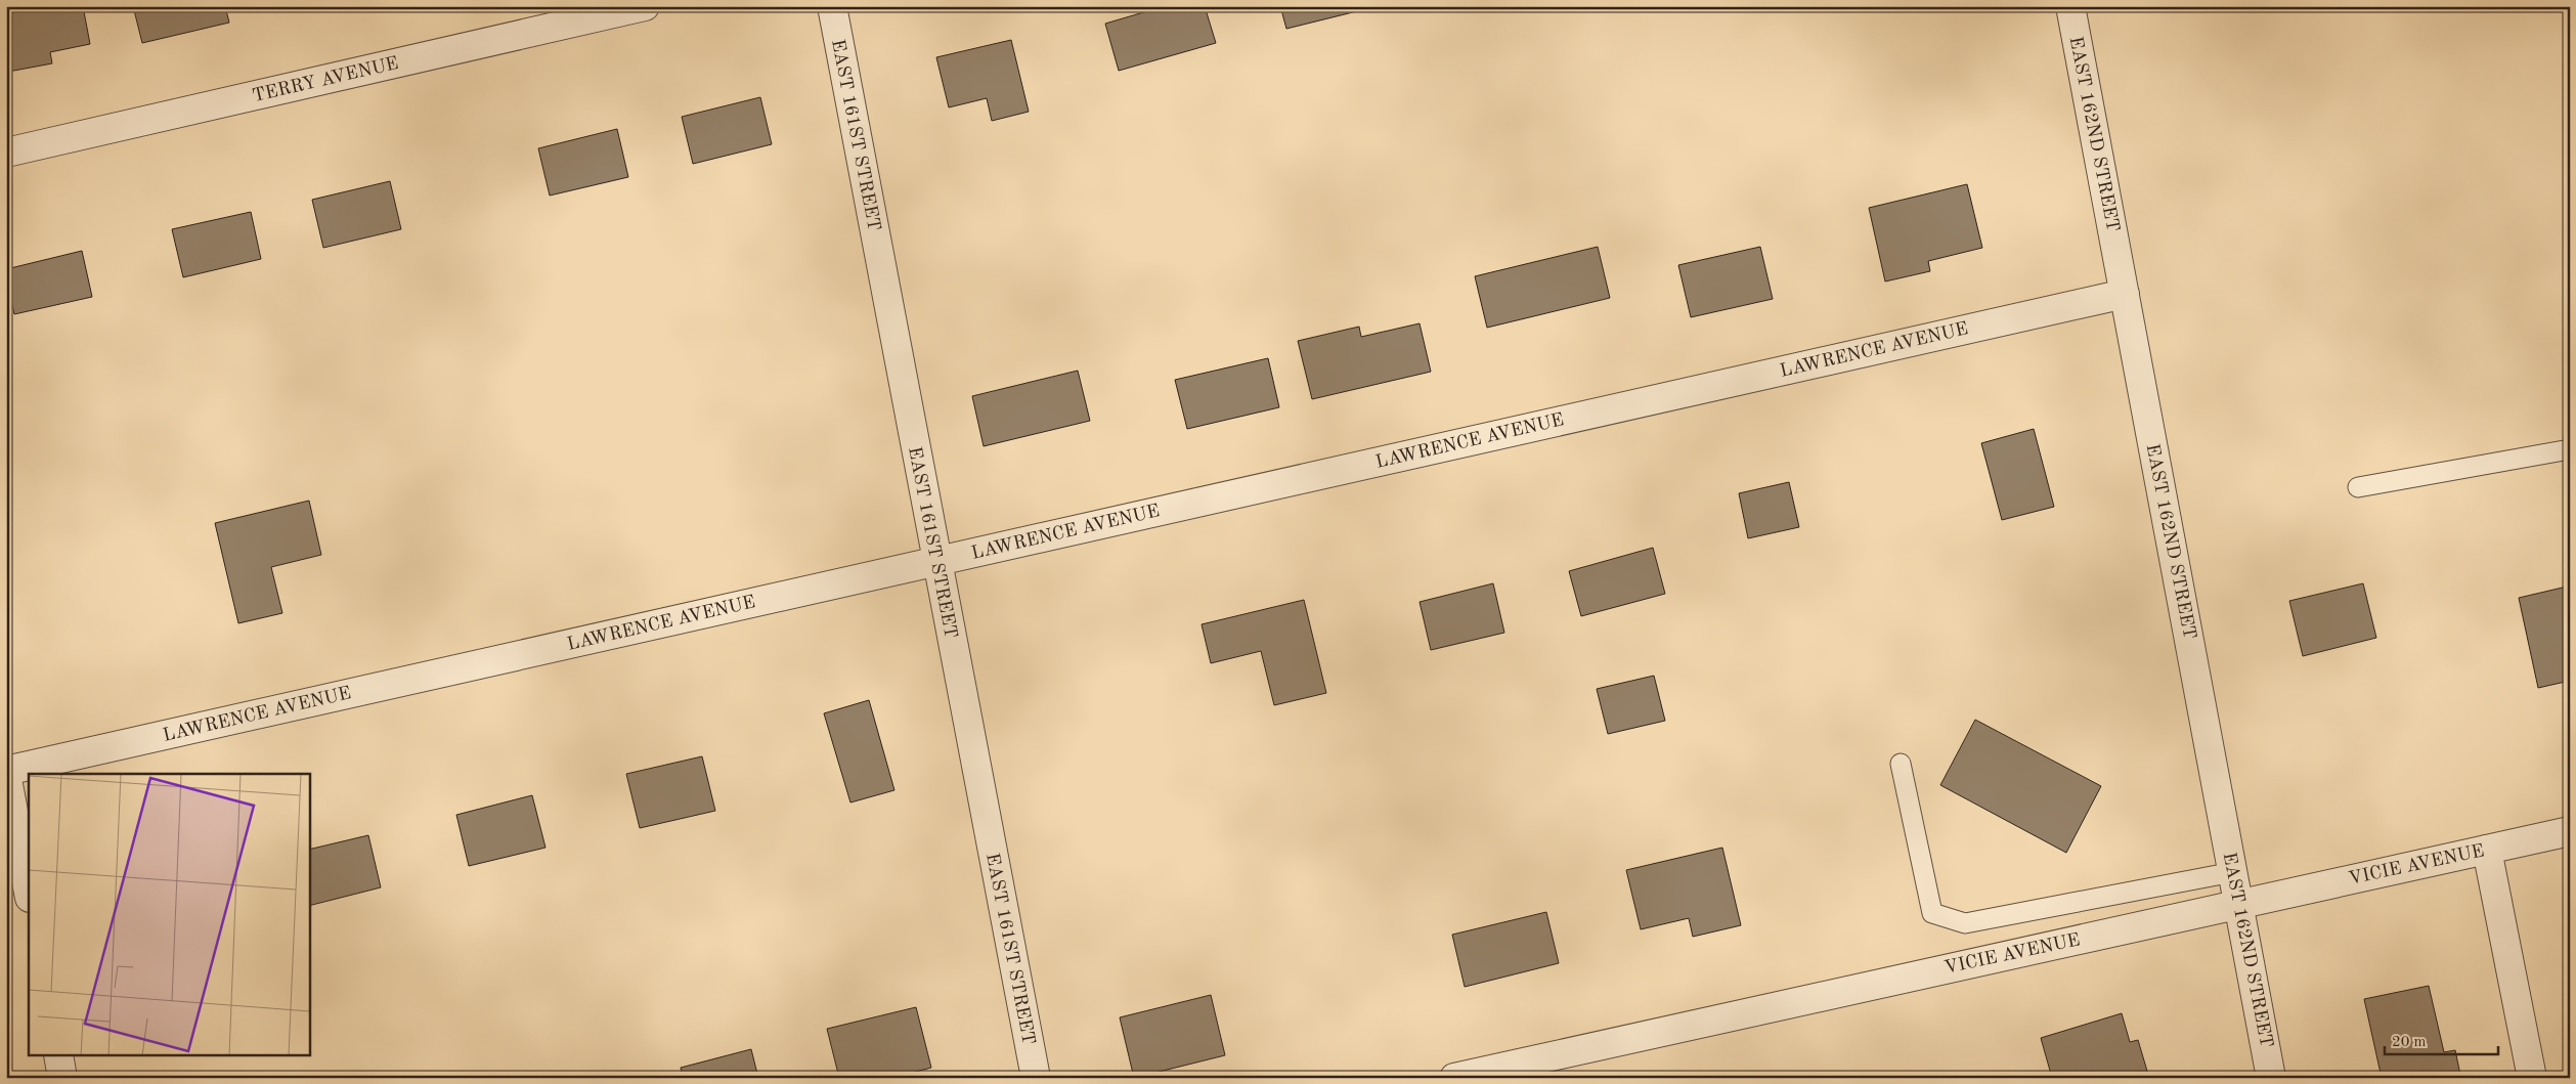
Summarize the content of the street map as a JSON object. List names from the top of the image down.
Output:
{
  "streets": {
    "street": [
      "TERRY AVENUE",
      "EAST 162ND STREET",
      "EAST 161ST STREET",
      "LAWRENCE AVENUE",
      "VICIE AVENUE"
    ]
  },
  "crossings": [
    ["EAST 162ND STREET", "LAWRENCE AVENUE"],
    ["EAST 162ND STREET", "VICIE AVENUE"],
    ["EAST 161ST STREET", "LAWRENCE AVENUE"]
  ],
  "scale_bar": "20 m"
}
